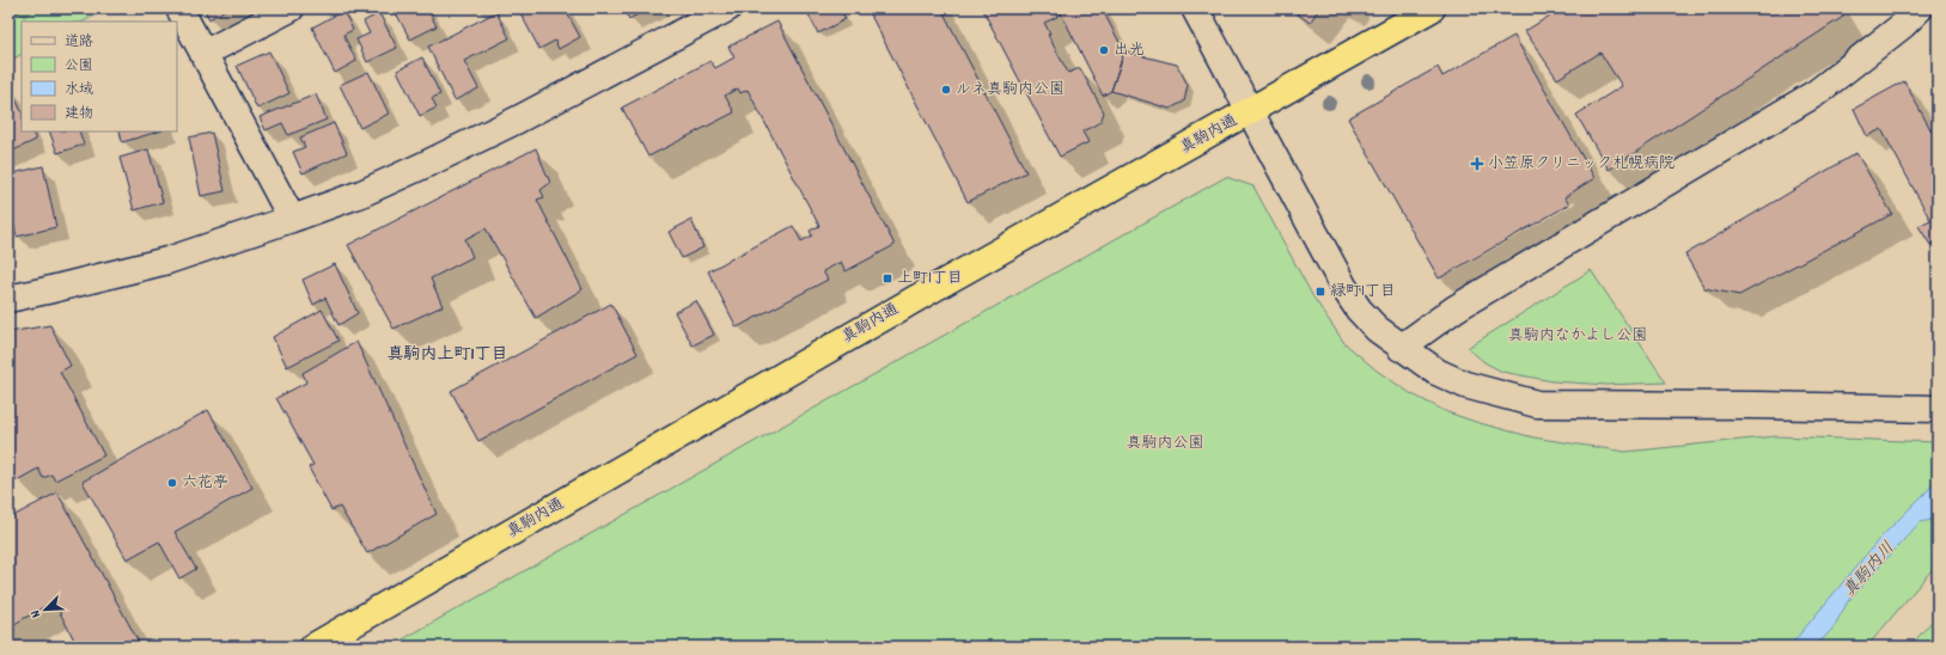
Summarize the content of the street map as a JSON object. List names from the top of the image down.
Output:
{
  "streets": {
    "highway": ["真駒内通"]
  },
  "districts": ["真駒内上町1丁目"],
  "water": ["真駒内川"],
  "parks": ["真駒内なかよし公園", "真駒内公園"],
  "places": {
    "other": ["出光", "ルネ真駒内公園", "六花亭"],
    "health": ["小笠原クリニック札幌病院"],
    "transit": ["上町1丁目", "緑町1丁目"]
  },
  "legend": [
    "道路",
    "公園",
    "水域",
    "建物"
  ],
  "north": "bottom left"
}
